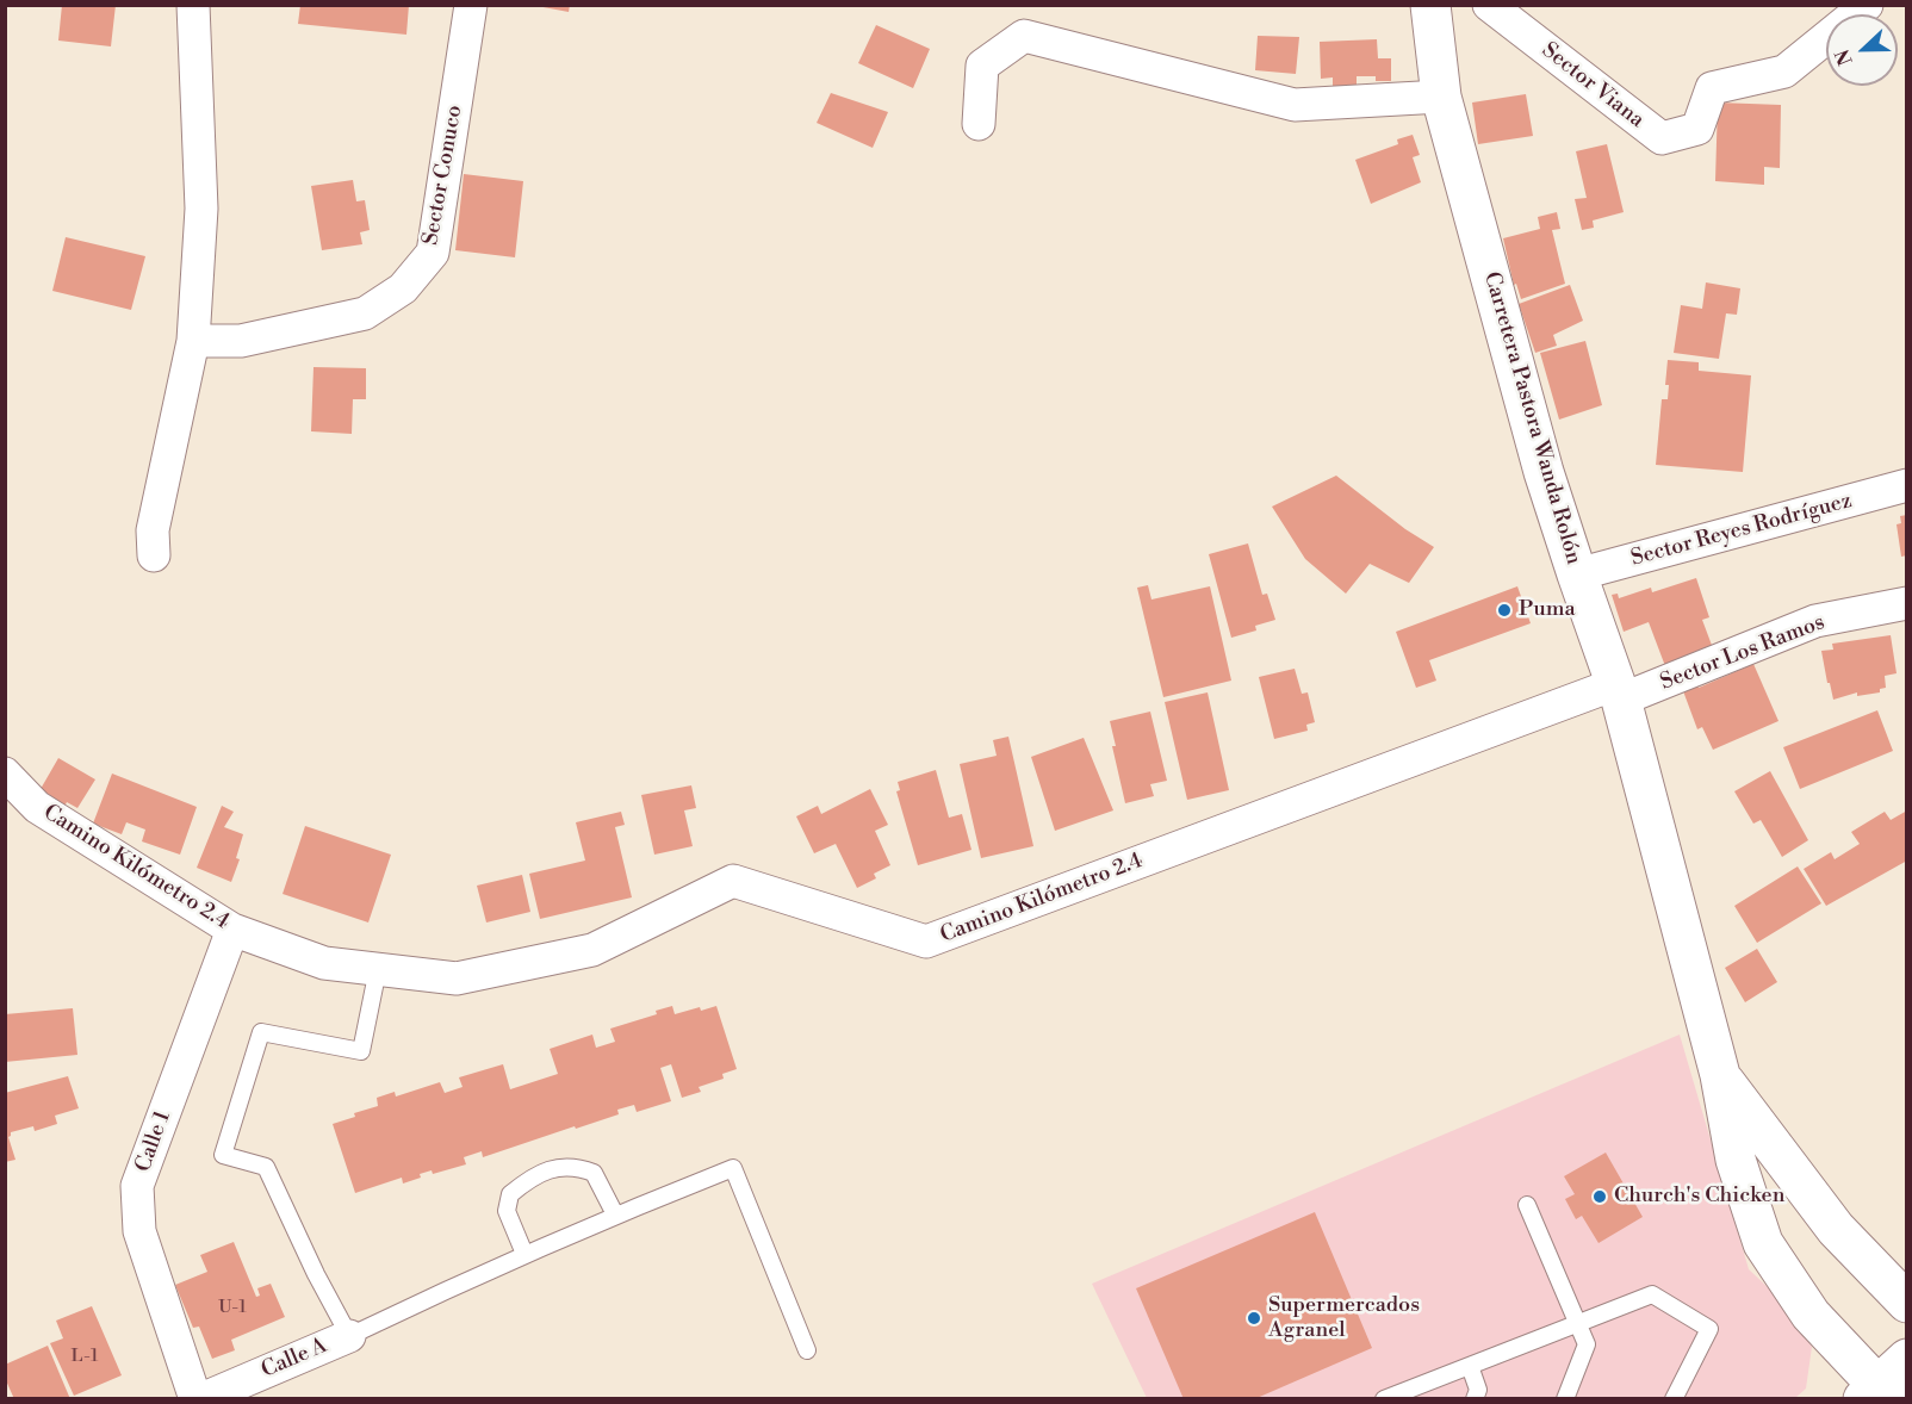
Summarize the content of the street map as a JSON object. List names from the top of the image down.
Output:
{
  "streets": {
    "street": [
      "Sector Viana",
      "Sector Conuco",
      "Carretera Pastora Wanda Rolón",
      "Sector Reyes Rodríguez",
      "Sector Los Ramos",
      "Camino Kilómetro 2.4",
      "Calle 1",
      "Calle A"
    ]
  },
  "crossings": [
    ["Carretera Pastora Wanda Rolón", "Sector Reyes Rodríguez"],
    ["Carretera Pastora Wanda Rolón", "Sector Los Ramos"],
    ["Carretera Pastora Wanda Rolón", "Camino Kilómetro 2.4"],
    ["Sector Los Ramos", "Camino Kilómetro 2.4"],
    ["Camino Kilómetro 2.4", "Calle 1"]
  ],
  "places": ["Puma", "Church's Chicken", "Supermercados Agranel"],
  "house_numbers": ["U-1", "L-1"],
  "north": "left"
}
